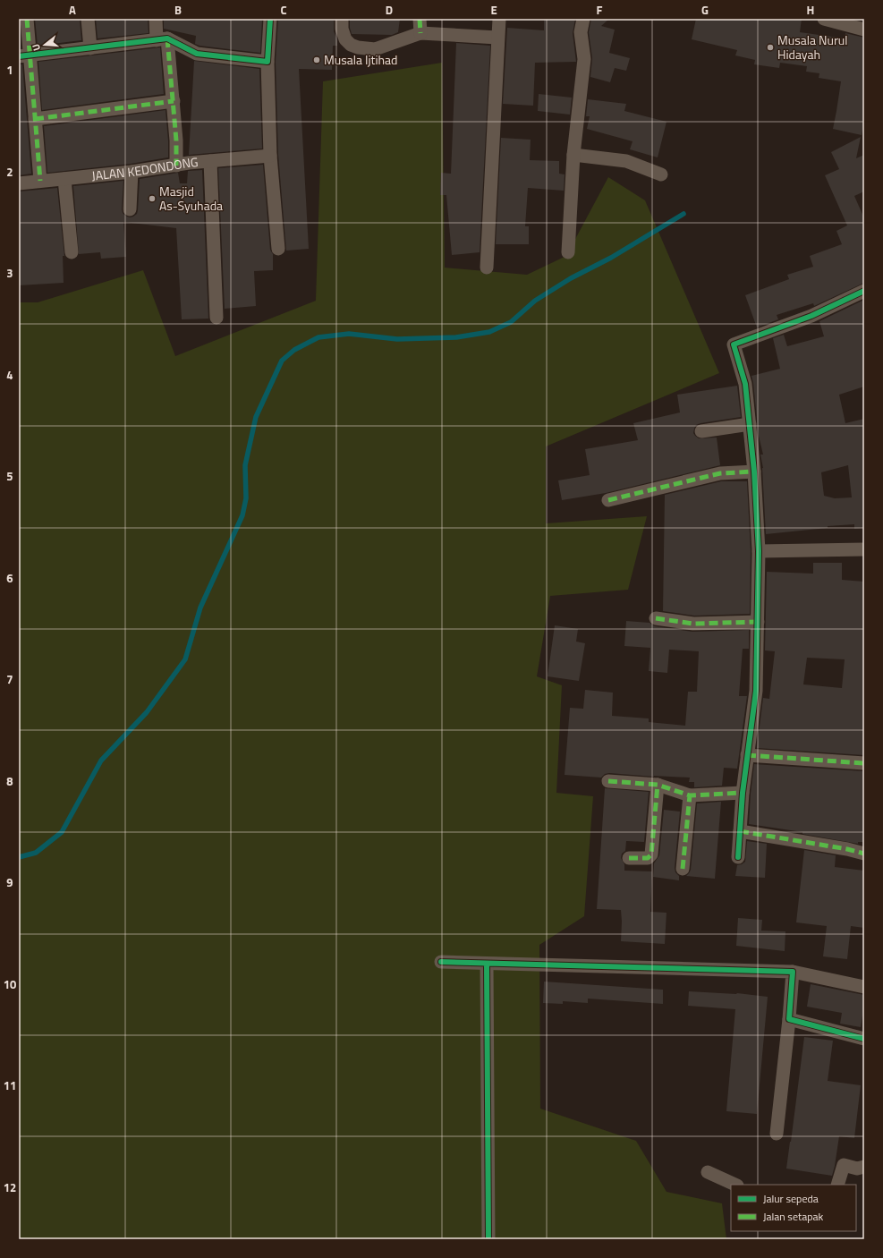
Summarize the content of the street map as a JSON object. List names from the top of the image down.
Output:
{
  "streets": {
    "street": ["JALAN KEDONDONG"]
  },
  "places": ["Musala Nurul Hidayah", "Musala Ijtihad", "Masjid As-Syuhada"],
  "legend": ["Jalur sepeda", "Jalan setapak"],
  "north": "left",
  "grid": {
    "columns": [
      "A",
      "B",
      "C",
      "D",
      "E",
      "F",
      "G",
      "H"
    ],
    "rows": [
      "1",
      "2",
      "3",
      "4",
      "5",
      "6",
      "7",
      "8",
      "9",
      "10",
      "11",
      "12"
    ]
  }
}
